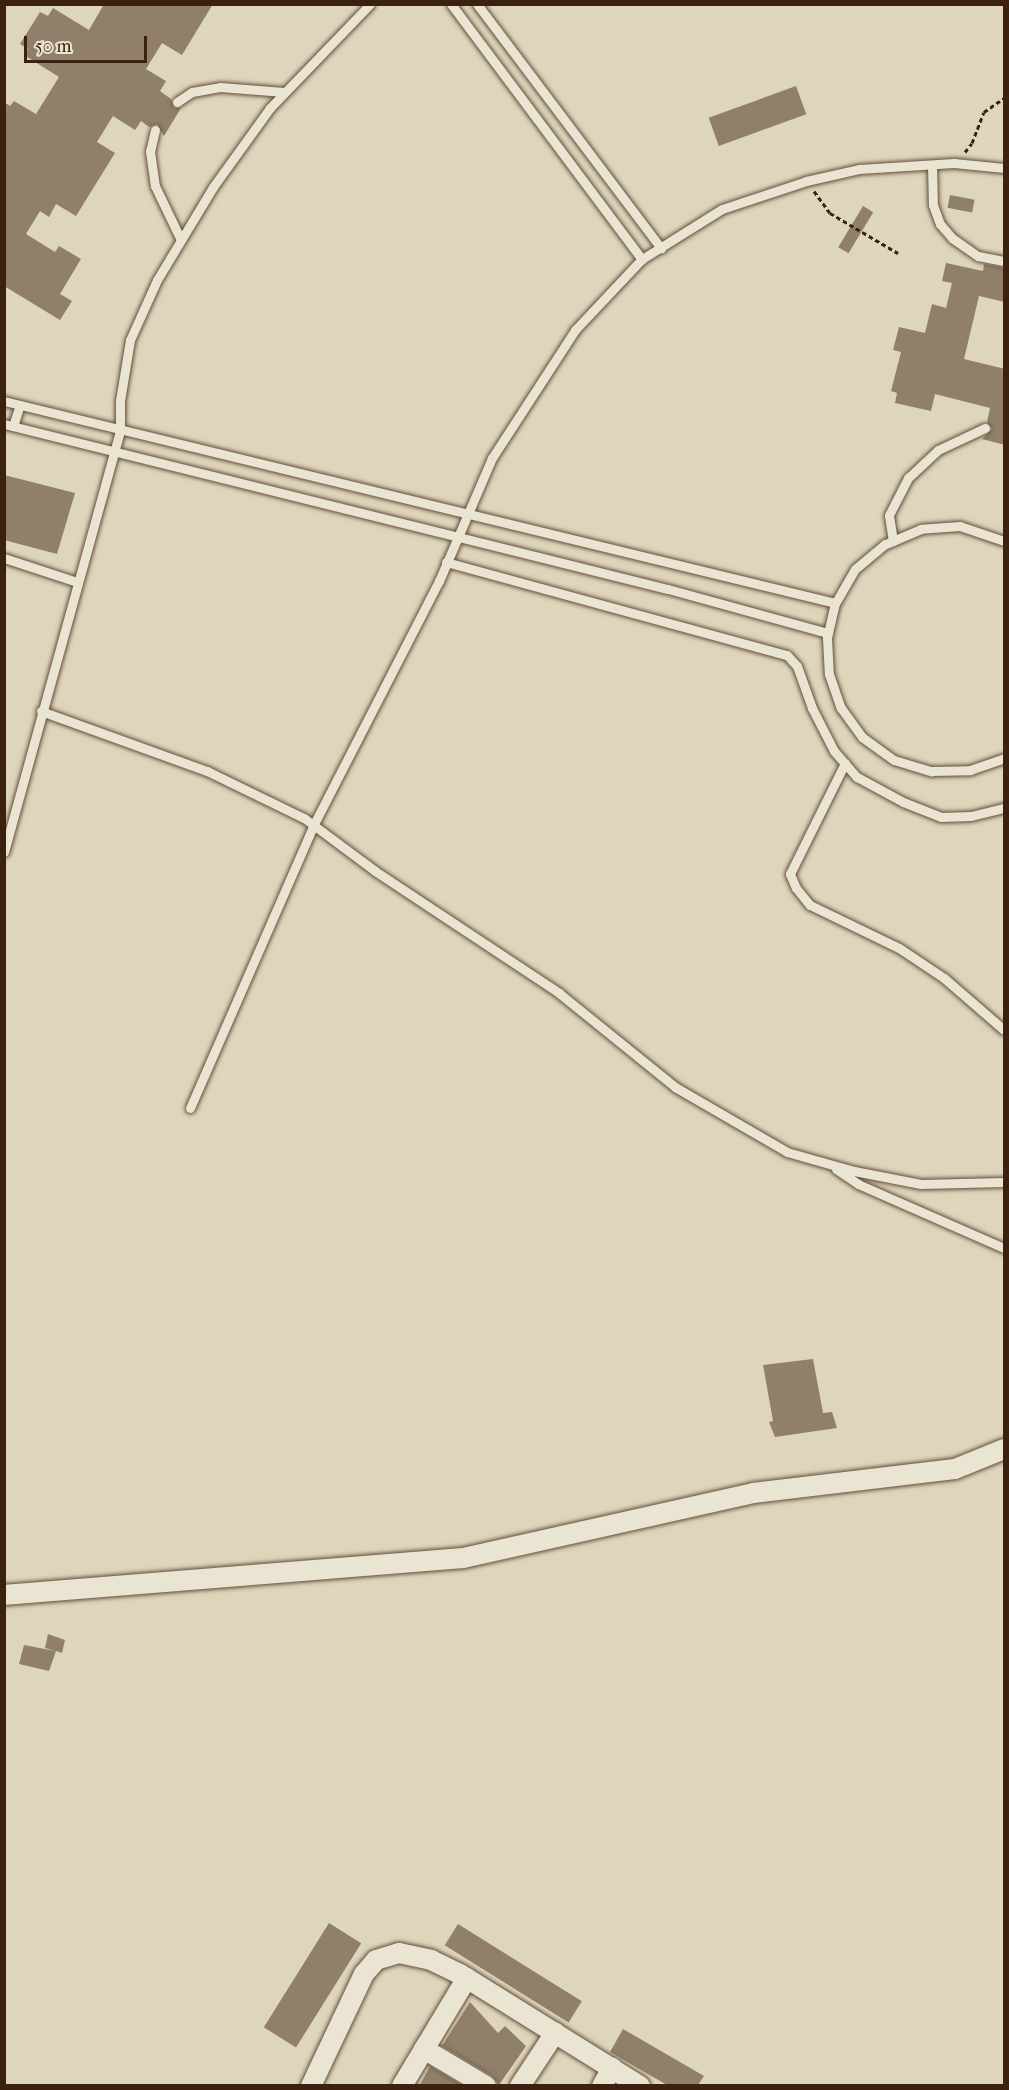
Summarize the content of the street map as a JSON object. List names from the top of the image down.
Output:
{
  "scale_bar": "50 m"
}
